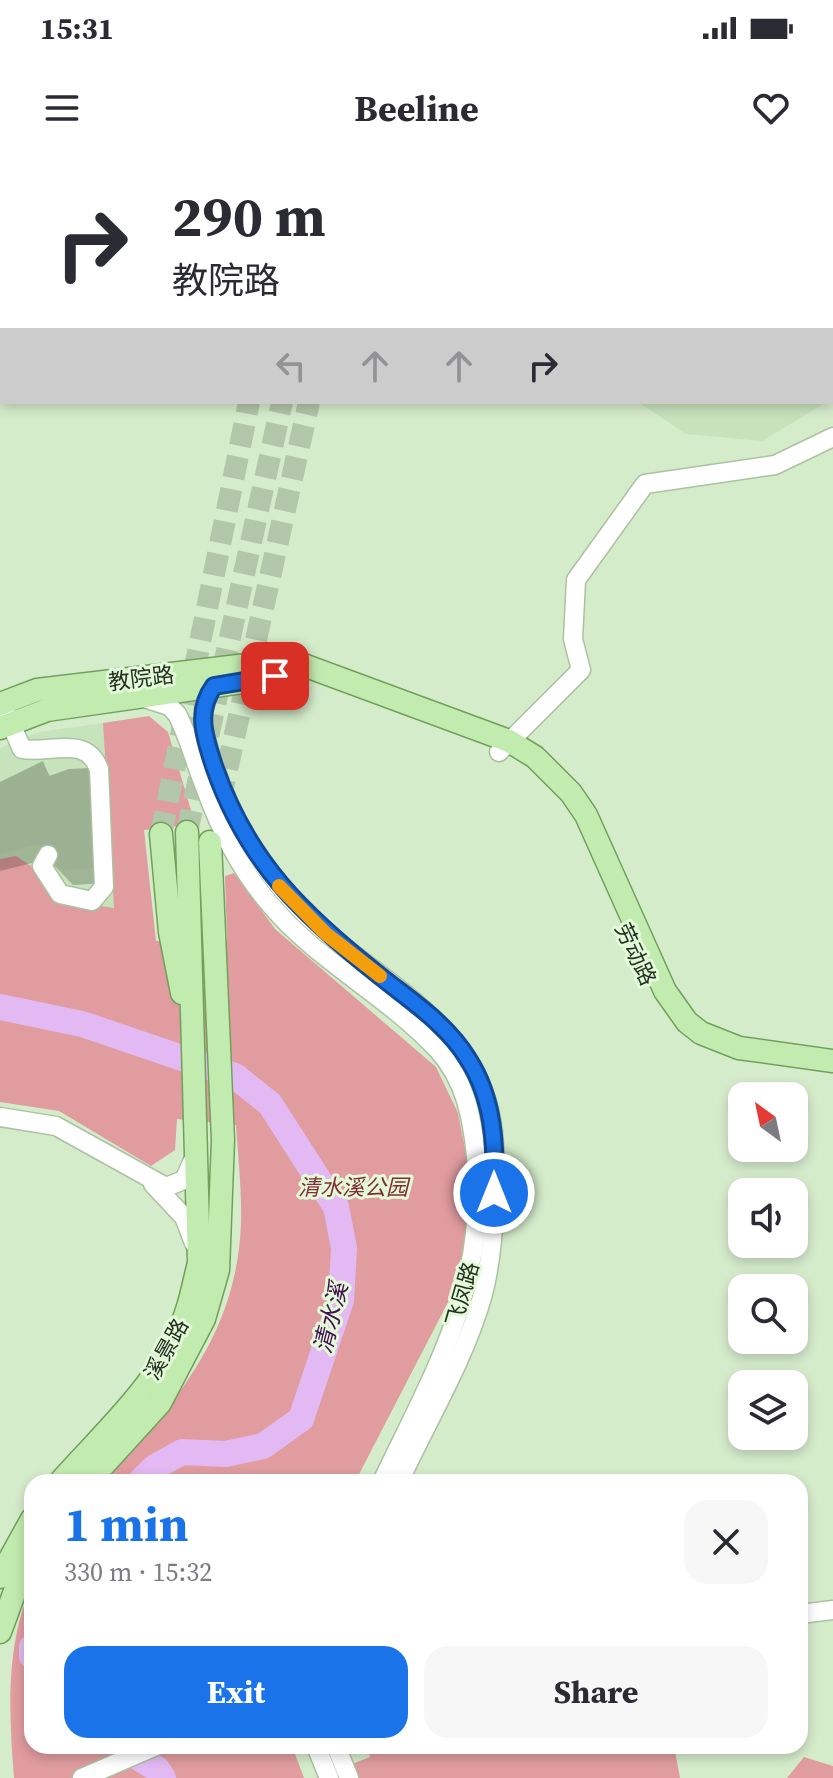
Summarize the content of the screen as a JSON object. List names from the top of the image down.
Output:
{
  "streets": {
    "main road": ["教院路", "劳动路", "溪景路"],
    "street": ["飞凤路"]
  },
  "crossings": [
    ["教院路", "劳动路"],
    ["教院路", "飞凤路"]
  ],
  "water": ["清水溪"],
  "parks": ["清水溪公园"],
  "north": "top left",
  "page": {
    "status": "15:31",
    "header": "Beeline",
    "turn": ["290 m", "教院路"],
    "heading": ["1 min", "330 m · 15:32"],
    "buttons": ["Exit", "Share"]
  }
}
